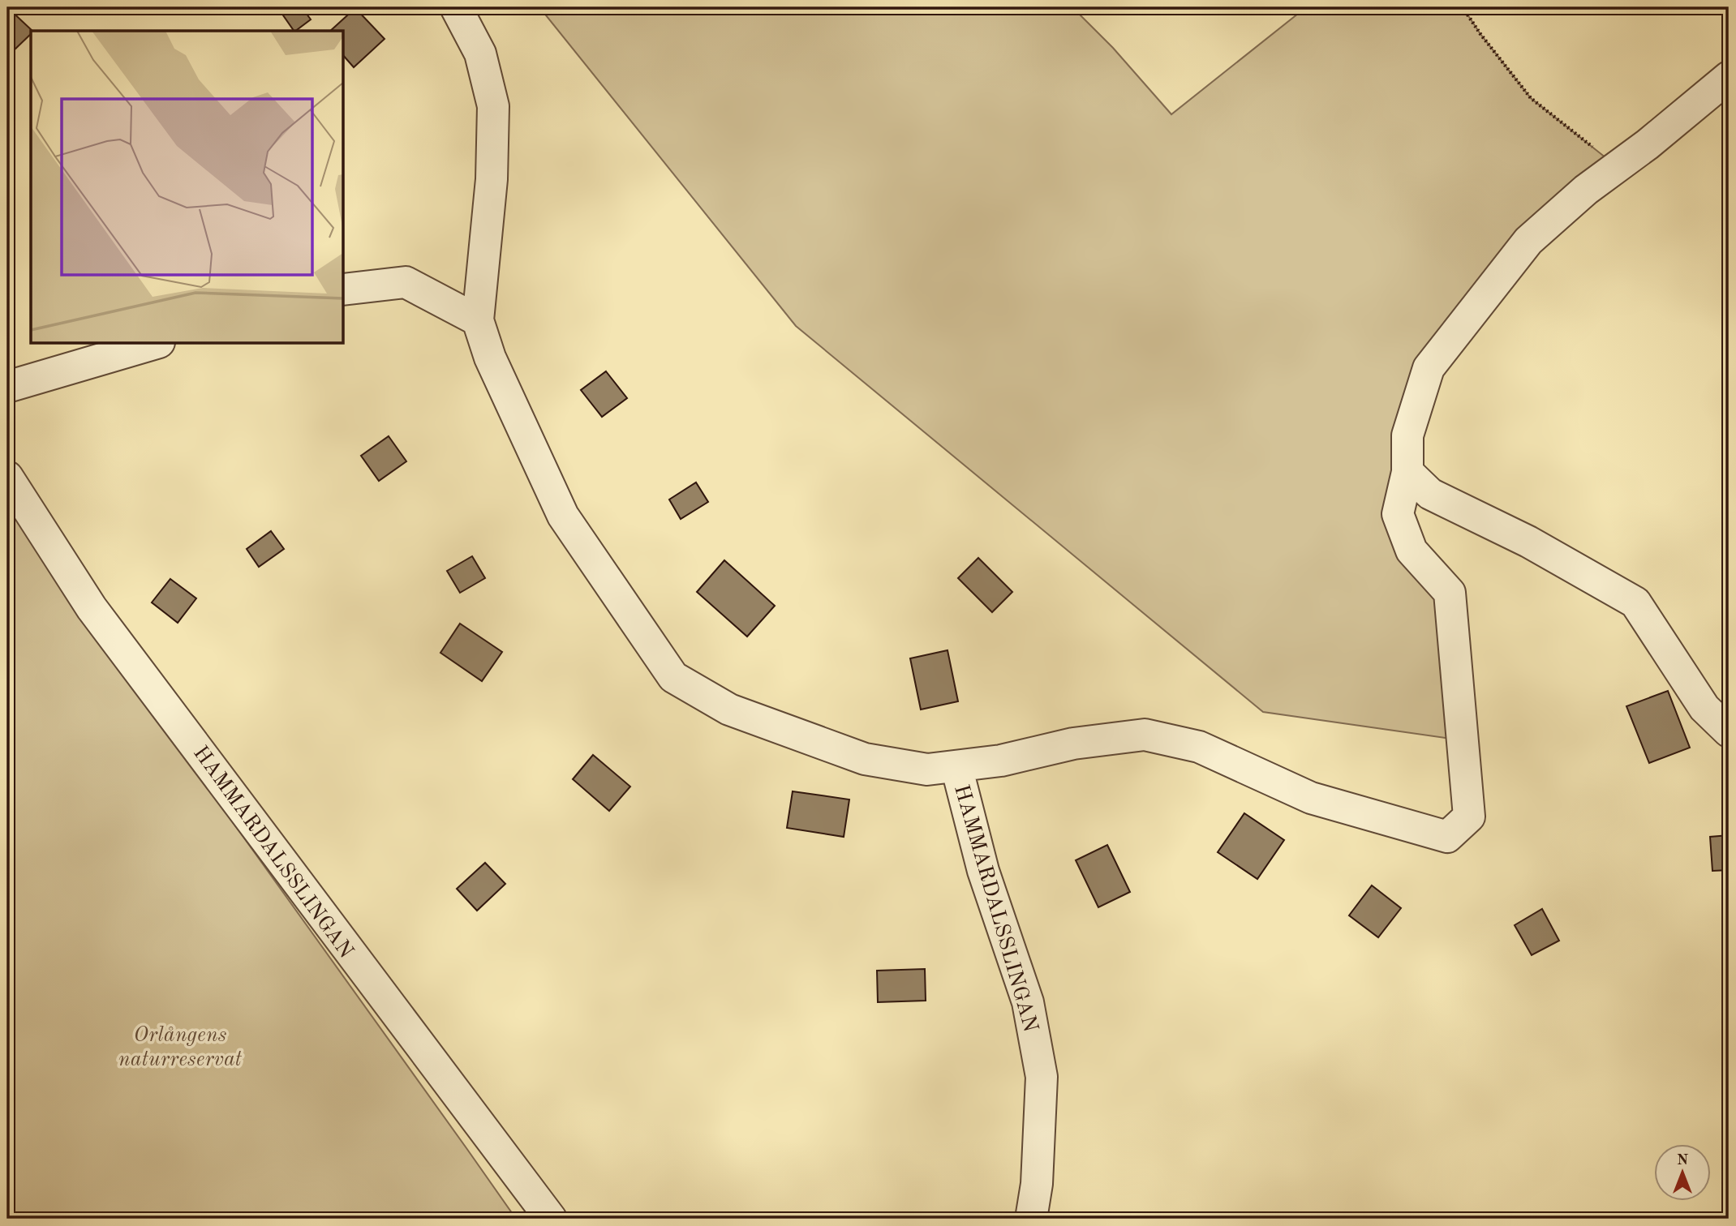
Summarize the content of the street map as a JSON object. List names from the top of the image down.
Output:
{
  "streets": {
    "street": ["HAMMARDALSSLINGAN"]
  },
  "parks": ["Orlångens naturreservat"],
  "north": "top"
}
